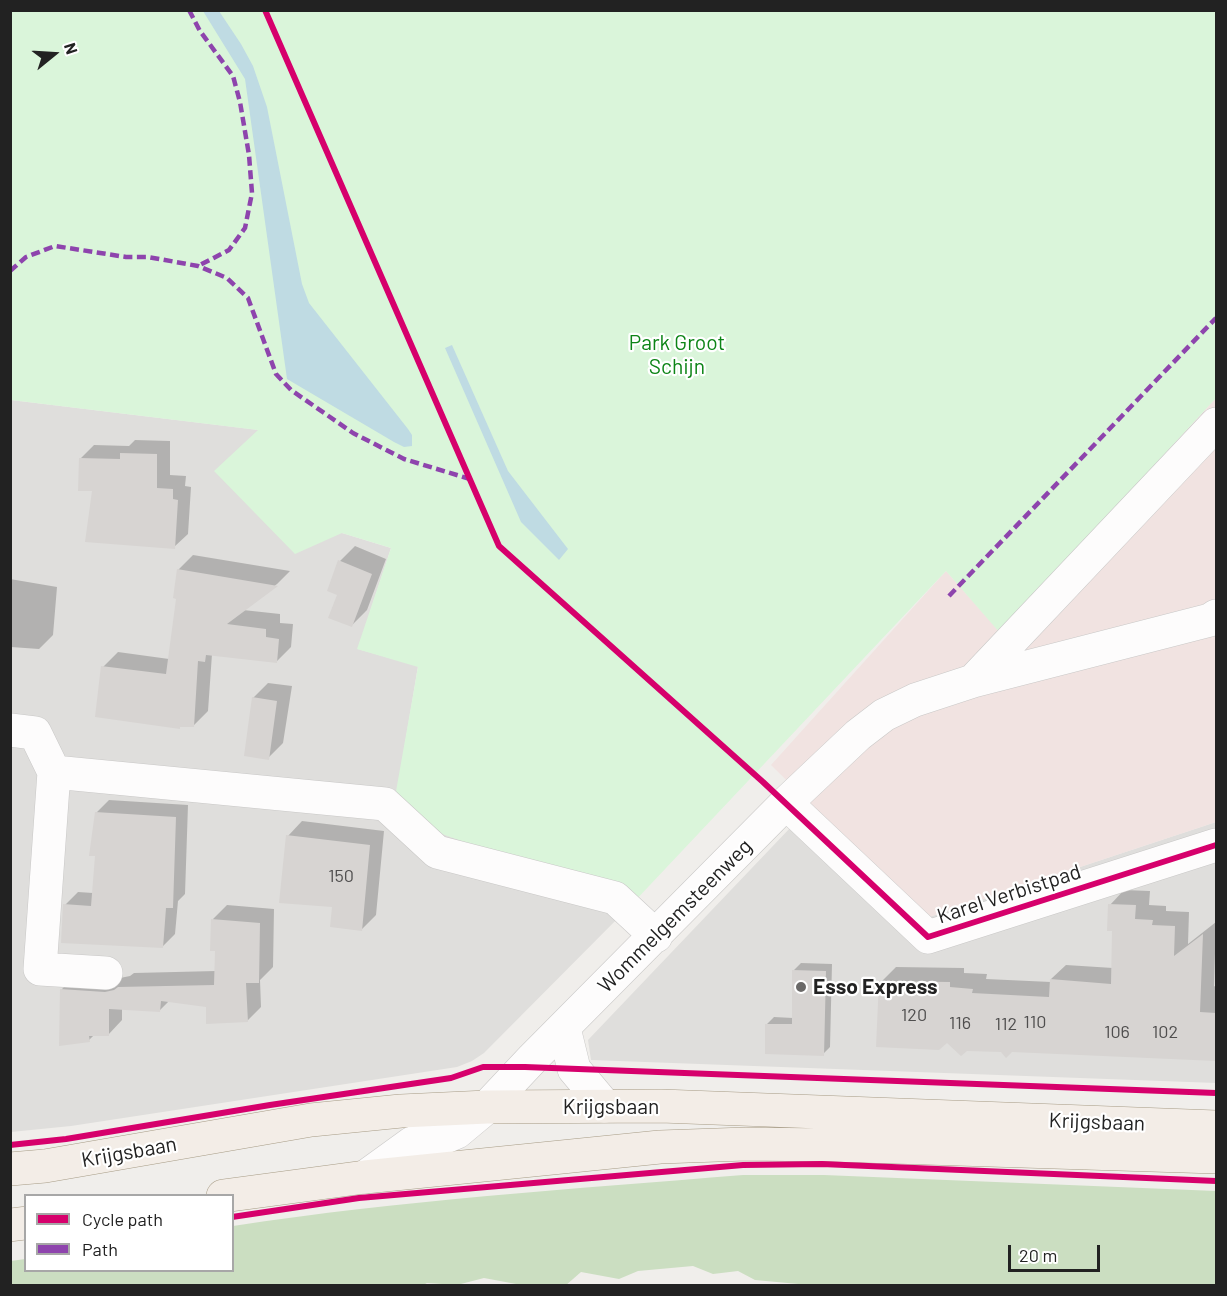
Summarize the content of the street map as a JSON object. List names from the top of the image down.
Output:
{
  "streets": {
    "main road": ["Krijgsbaan"],
    "street": ["Karel Verbistpad", "Wommelgemsteenweg"]
  },
  "crossings": [
    ["Karel Verbistpad", "Wommelgemsteenweg"],
    ["Wommelgemsteenweg", "Krijgsbaan"]
  ],
  "parks": ["Park Groot Schijn"],
  "places": ["Esso Express"],
  "house_numbers": [
    "150",
    "120",
    "110",
    "116",
    "112",
    "106",
    "102"
  ],
  "legend": ["Cycle path", "Path"],
  "scale_bar": "20 m",
  "north": "right"
}
